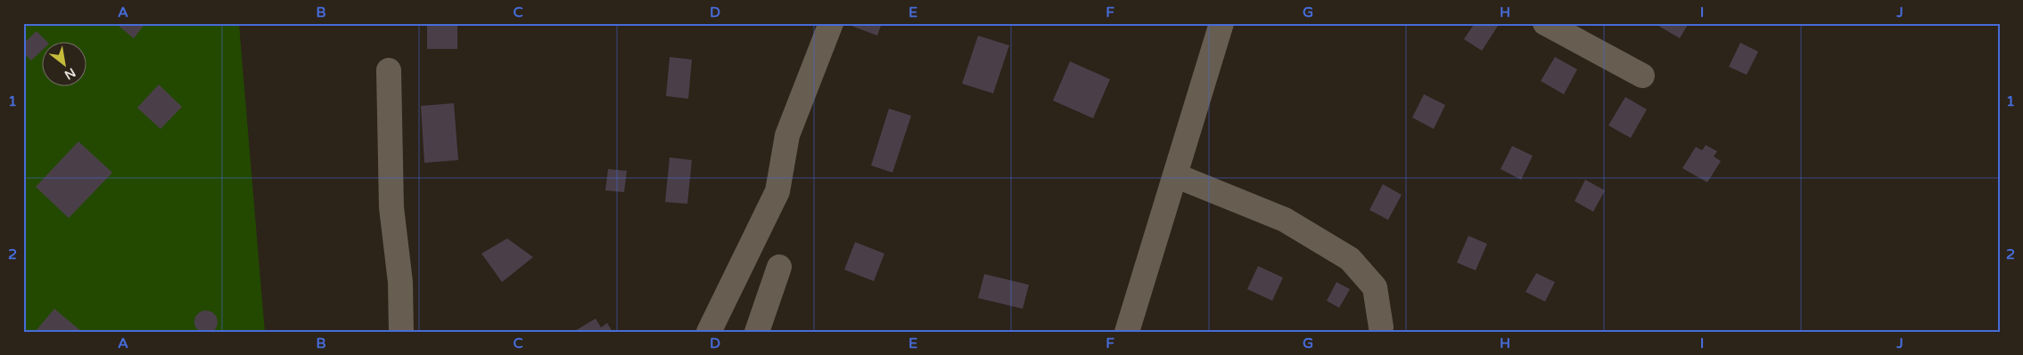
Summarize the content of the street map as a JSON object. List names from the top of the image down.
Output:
{
  "north": "bottom right",
  "grid": {
    "columns": [
      "A",
      "B",
      "C",
      "D",
      "E",
      "F",
      "G",
      "H",
      "I",
      "J"
    ],
    "rows": ["1", "2"]
  }
}
